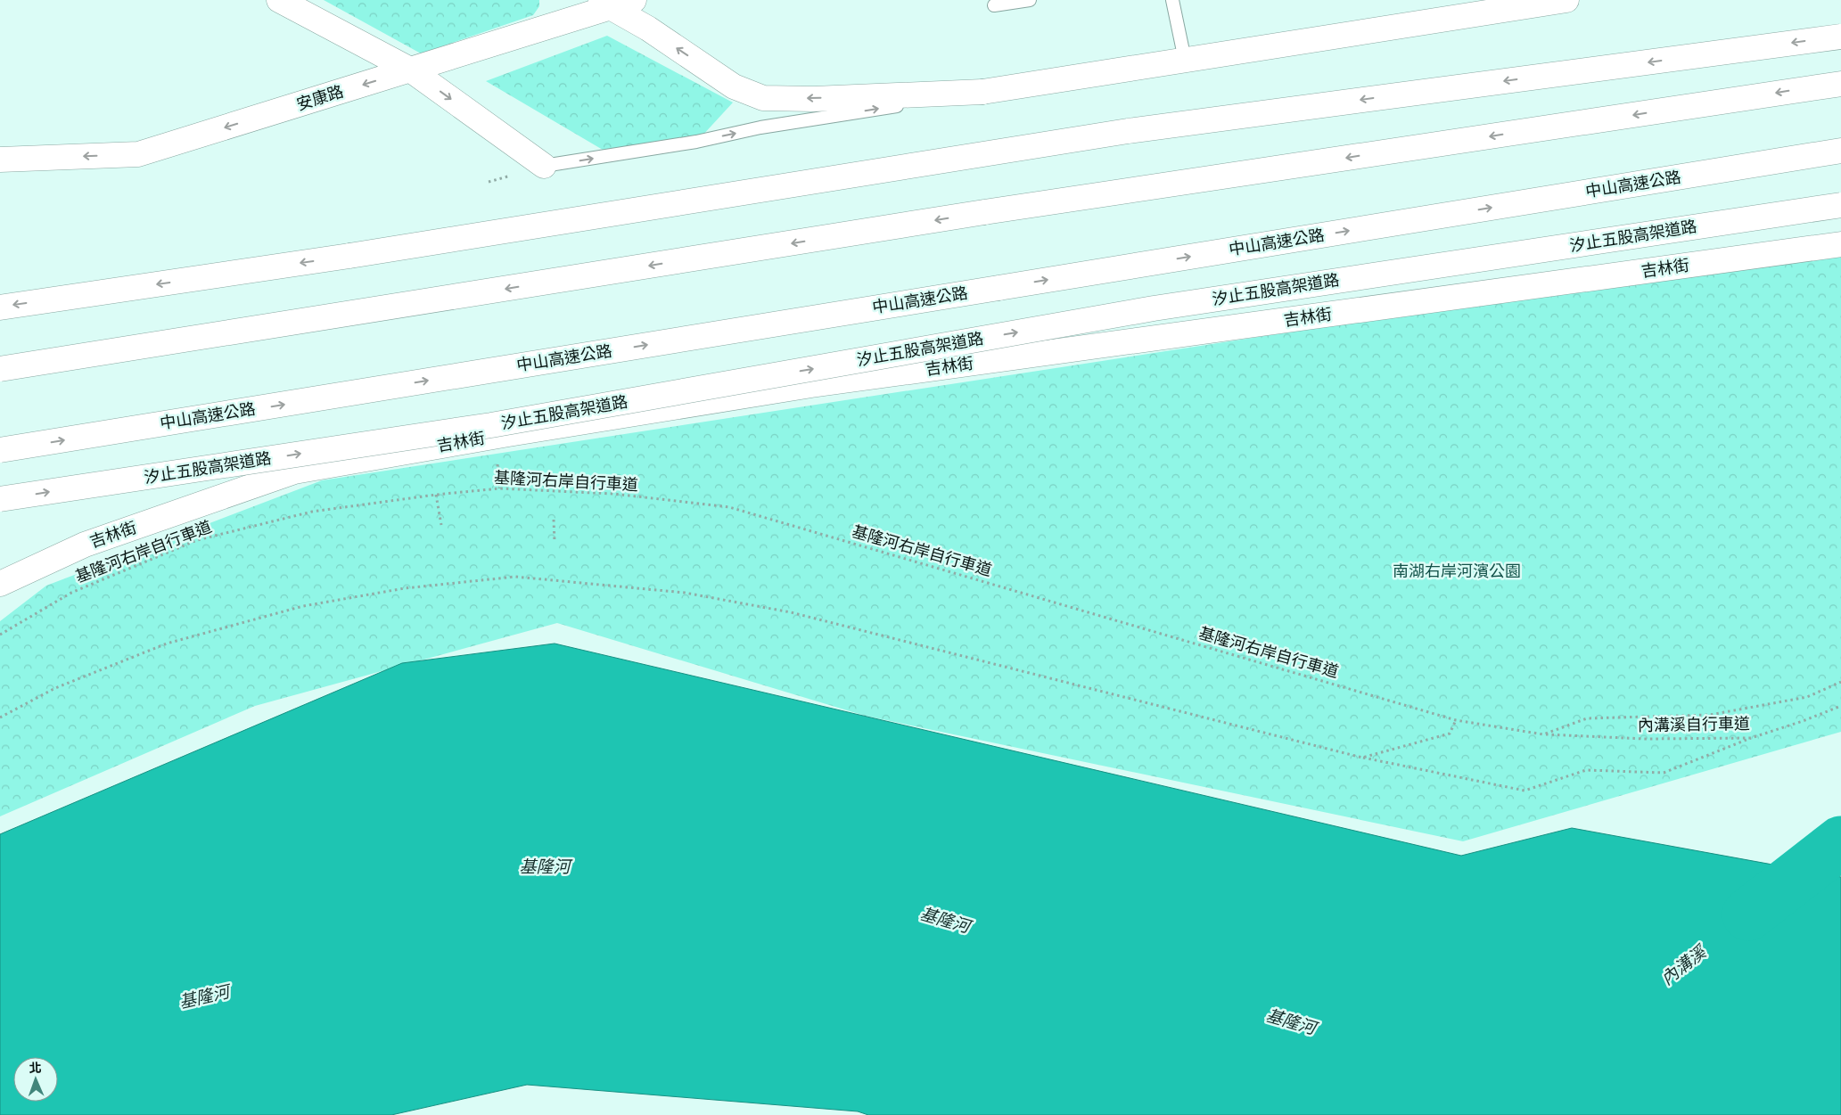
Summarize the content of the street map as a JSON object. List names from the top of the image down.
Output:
{
  "streets": {
    "main road": [
      "安康路",
      "中山高速公路",
      "汐止五股高架道路",
      "吉林街"
    ],
    "path": ["基隆河右岸自行車道", "內溝溪自行車道"]
  },
  "crossings": [
    ["基隆河右岸自行車道", "內溝溪自行車道"]
  ],
  "water": ["基隆河", "內溝溪"],
  "parks": ["南湖右岸河濱公園"],
  "north": "top"
}
